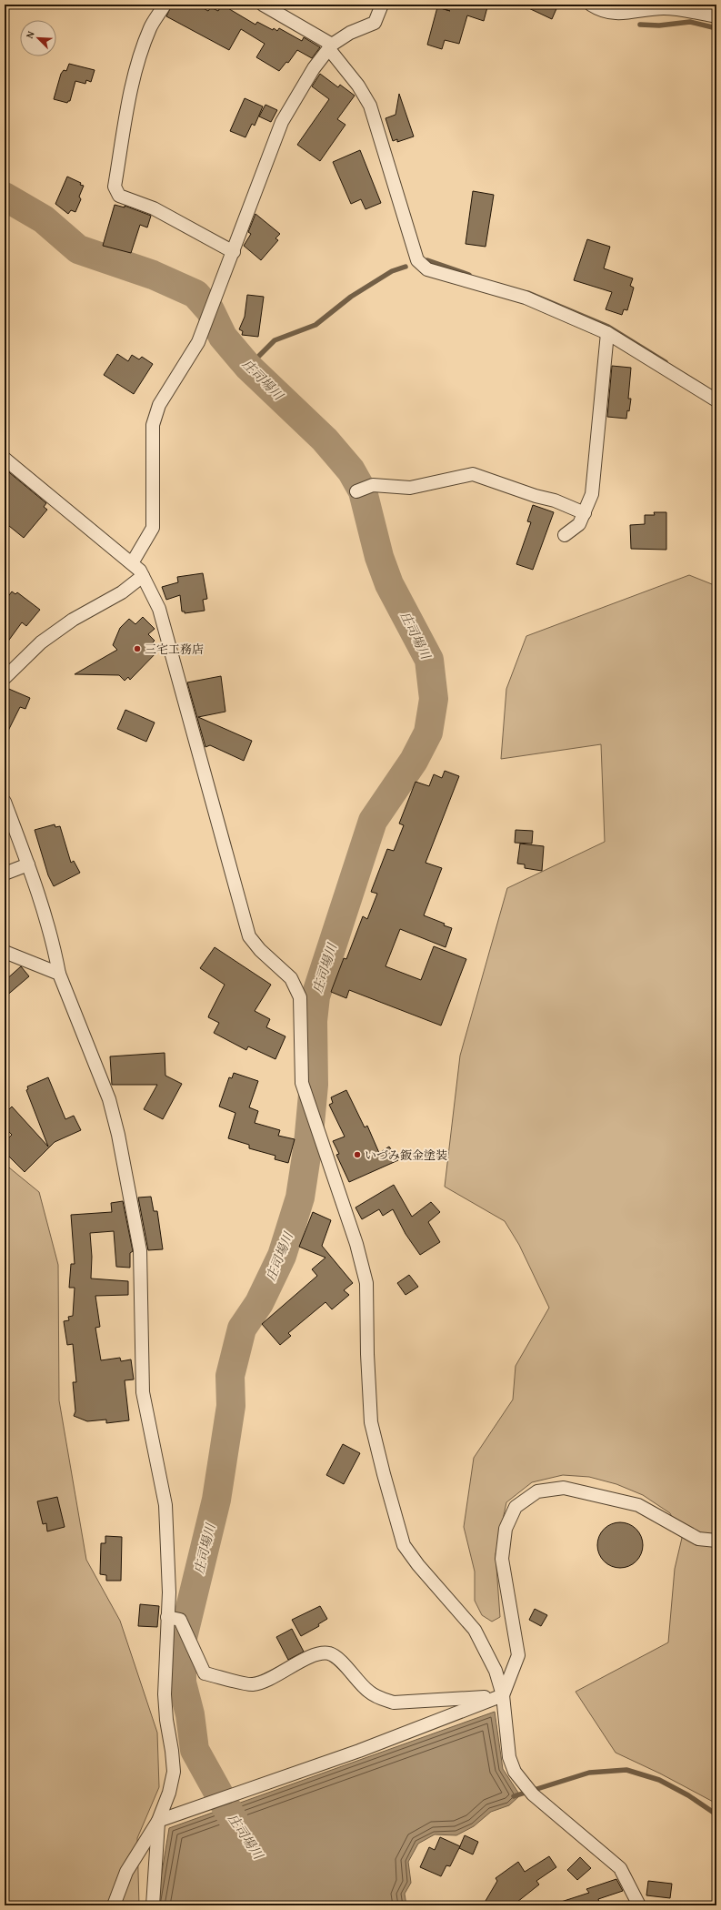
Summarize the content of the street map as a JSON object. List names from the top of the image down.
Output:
{
  "water": ["庄司場川"],
  "places": ["三宅工務店", "いづみ鈑金塗装"],
  "north": "top left"
}
